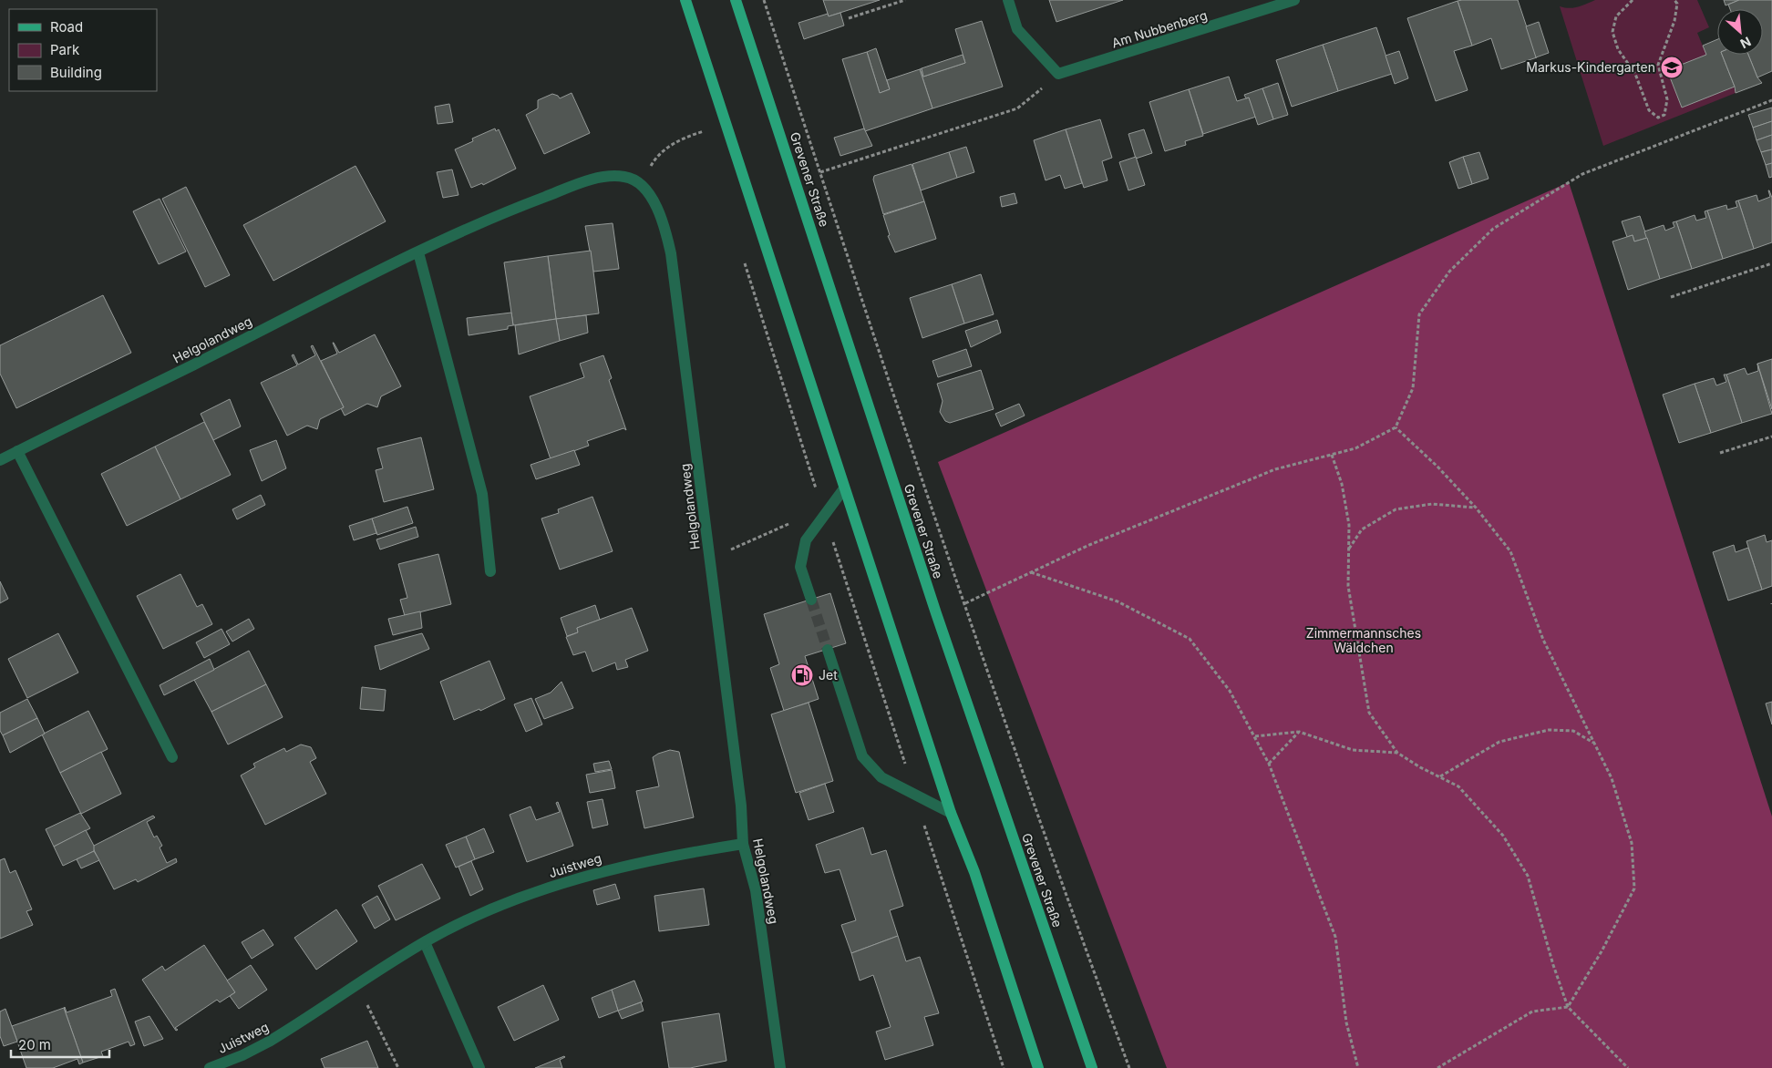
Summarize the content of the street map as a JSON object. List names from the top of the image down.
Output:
{
  "streets": {
    "main road": ["Grevener Straße"],
    "street": ["Am Nubbenberg", "Helgolandweg", "Juistweg"]
  },
  "crossings": [
    ["Helgolandweg", "Juistweg"]
  ],
  "parks": ["Zimmermannsches Wäldchen"],
  "places": {
    "school or university": ["Markus-Kindergarten"],
    "fuel station": ["Jet"]
  },
  "legend": ["Road", "Park", "Building"],
  "scale_bar": "20 m",
  "north": "bottom right"
}
